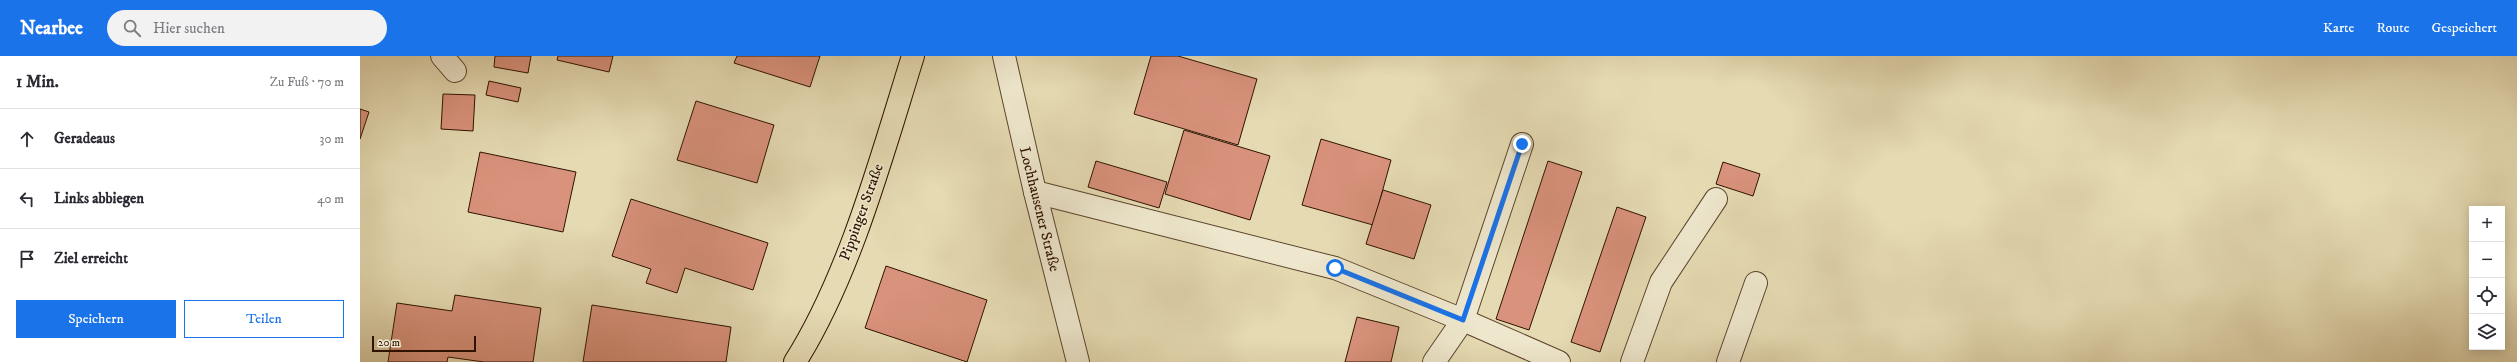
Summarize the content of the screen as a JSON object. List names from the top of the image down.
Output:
{
  "streets": {
    "main road": ["Pippinger Straße"],
    "street": ["Lochhausener Straße"]
  },
  "scale_bar": "20 m",
  "page": {
    "header": "Nearbee",
    "search": "Hier suchen",
    "nav": ["Karte", "Route", "Gespeichert"],
    "heading": ["1 Min.", "Zu Fuß · 70 m"],
    "list": [
      ["Geradeaus", "30 m"],
      ["Links abbiegen", "40 m"],
      "Ziel erreicht"
    ],
    "map_buttons": ["+", "−"],
    "buttons": ["Speichern", "Teilen"],
    "scale": "20 m"
  }
}
